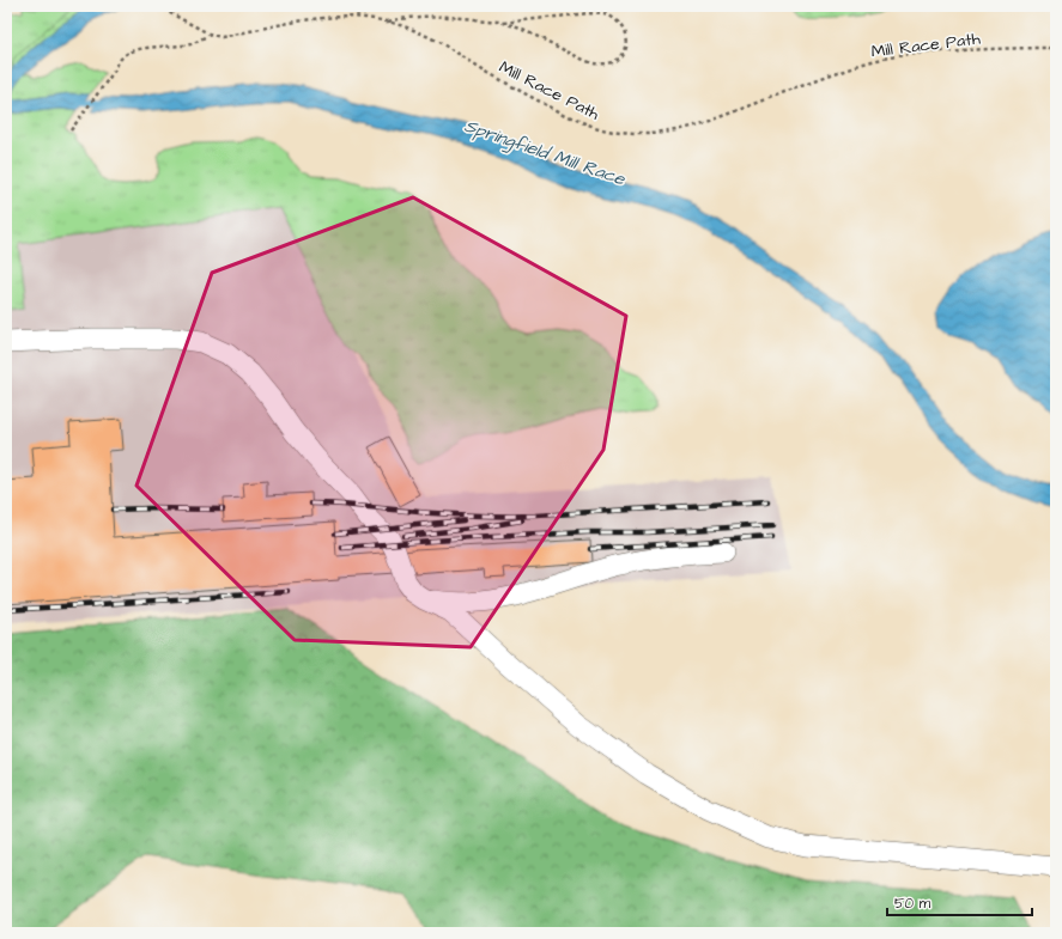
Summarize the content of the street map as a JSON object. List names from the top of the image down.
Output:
{
  "streets": {
    "path": ["Mill Race Path"]
  },
  "water": ["Springfield Mill Race"],
  "scale_bar": "50 m"
}
